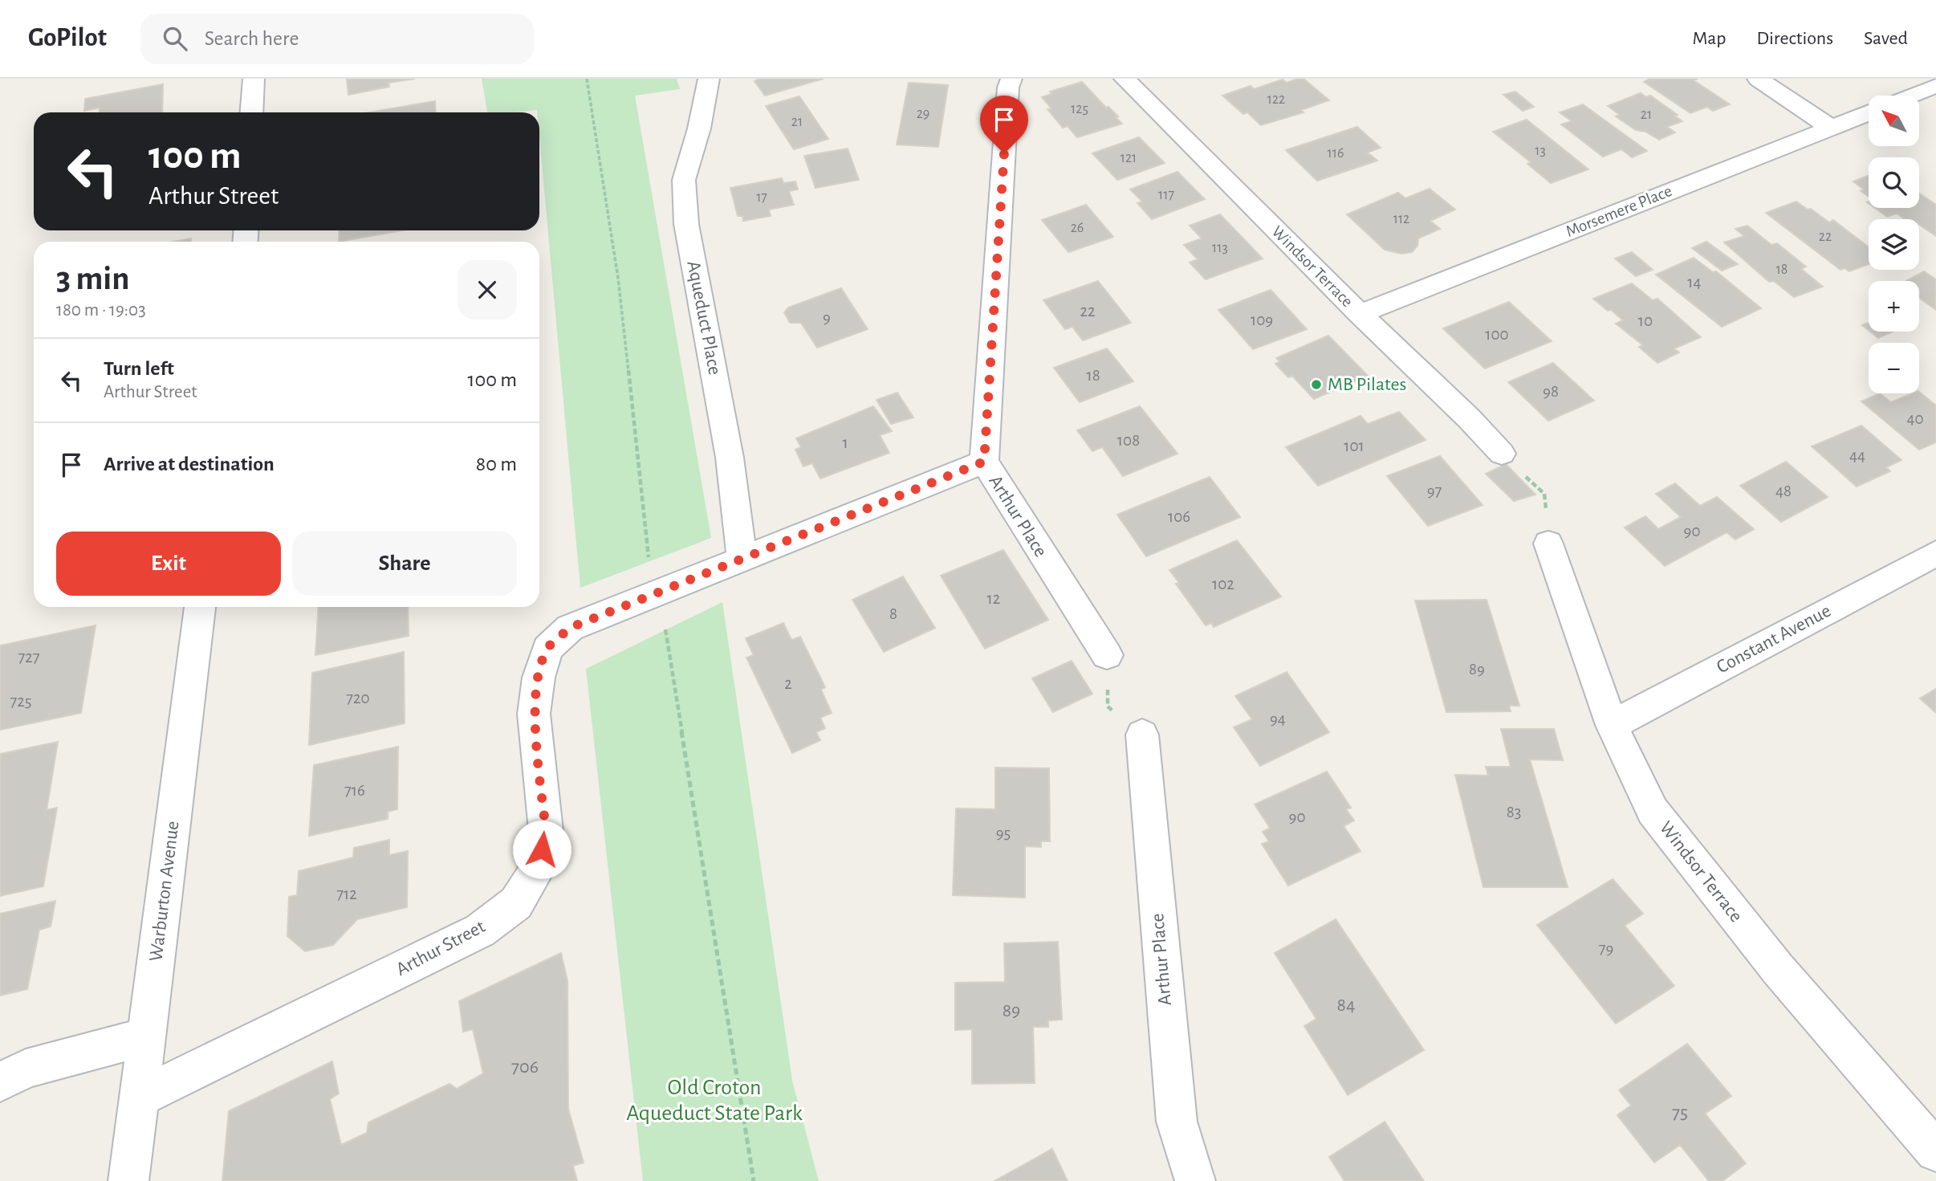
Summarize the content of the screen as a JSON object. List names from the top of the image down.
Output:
{
  "streets": {
    "street": [
      "Morsemere Place",
      "Windsor Terrace",
      "Aqueduct Place",
      "Arthur Place",
      "Constant Avenue",
      "Warburton Avenue",
      "Arthur Street"
    ]
  },
  "crossings": [
    ["Morsemere Place", "Windsor Terrace"],
    ["Windsor Terrace", "Constant Avenue"],
    ["Aqueduct Place", "Arthur Street"],
    ["Arthur Place", "Arthur Street"],
    ["Warburton Avenue", "Arthur Street"]
  ],
  "parks": ["Old Croton Aqueduct State Park"],
  "places": ["MB Pilates"],
  "house_numbers": [
    "122",
    "125",
    "29",
    "21",
    "21",
    "13",
    "116",
    "121",
    "117",
    "17",
    "112",
    "26",
    "22",
    "113",
    "18",
    "14",
    "22",
    "9",
    "109",
    "10",
    "100",
    "18",
    "98",
    "40",
    "108",
    "1",
    "101",
    "44",
    "97",
    "48",
    "106",
    "90",
    "102",
    "12",
    "8",
    "727",
    "89",
    "2",
    "720",
    "725",
    "94",
    "716",
    "83",
    "90",
    "95",
    "712",
    "79",
    "84",
    "89",
    "706",
    "75"
  ],
  "north": "top left",
  "page": {
    "header": "GoPilot",
    "search": "Search here",
    "nav": ["Map", "Directions", "Saved"],
    "map_buttons": ["+", "−"],
    "turn": ["100 m", "Arthur Street"],
    "heading": ["3 min", "180 m · 19:03"],
    "list": [
      {
        "name": "Turn left",
        "note": "Arthur Street",
        "value": "100 m"
      },
      {
        "name": "Arrive at destination",
        "value": "80 m"
      }
    ],
    "buttons": ["Exit", "Share"]
  }
}
